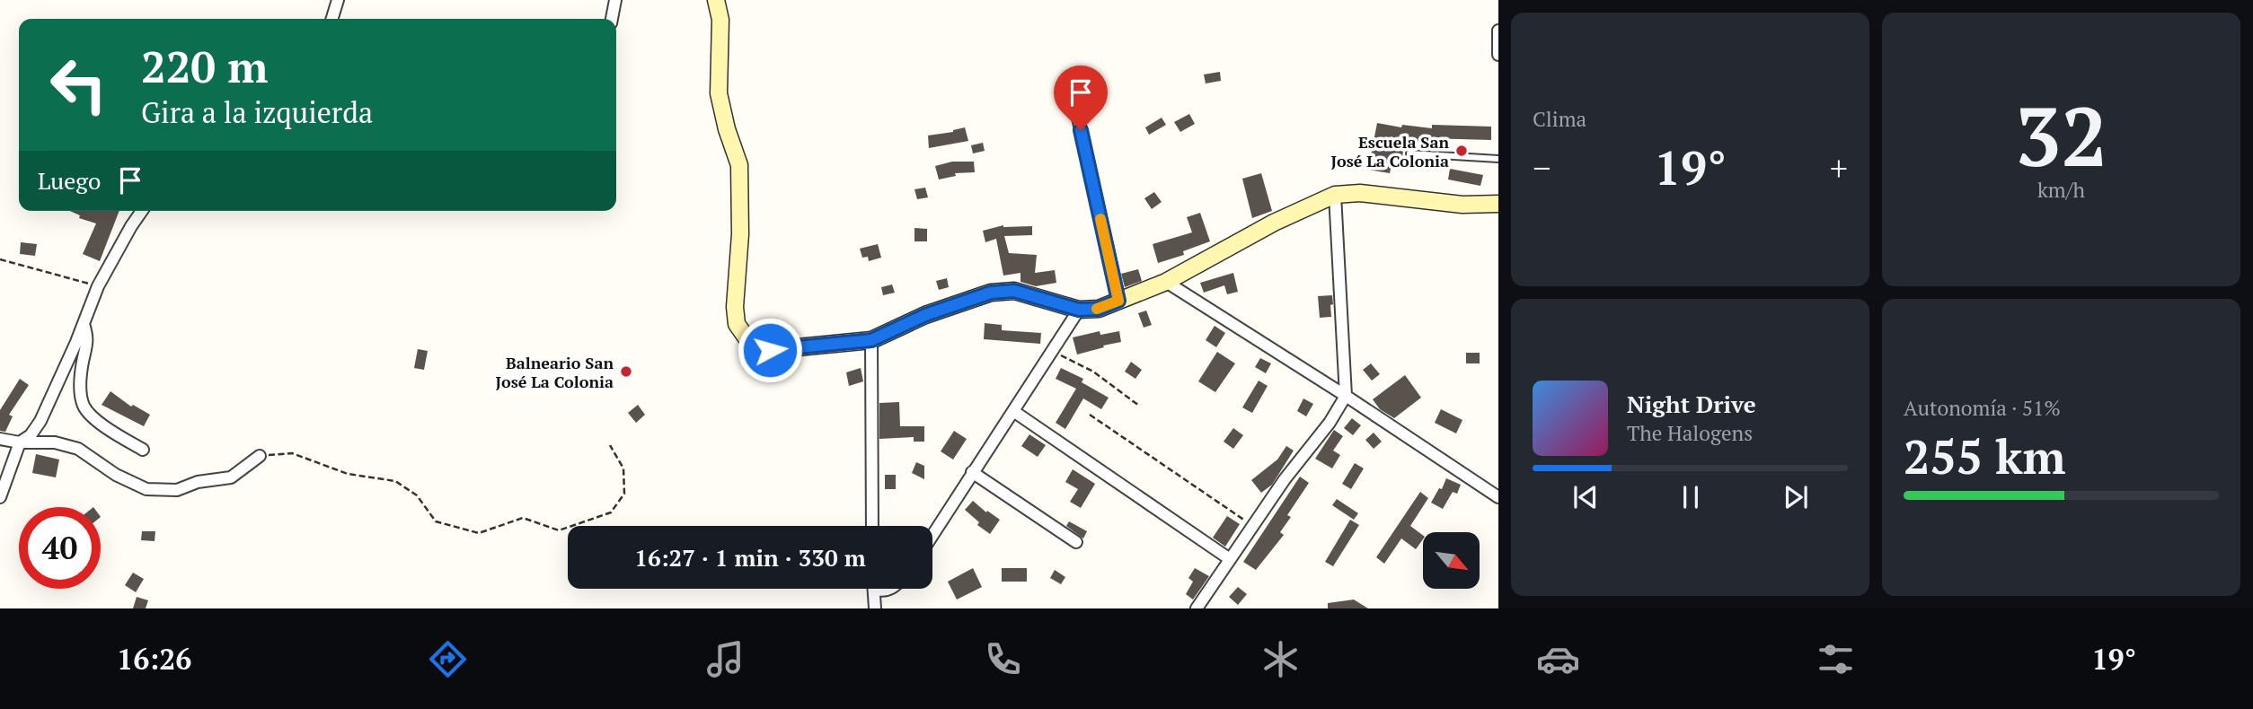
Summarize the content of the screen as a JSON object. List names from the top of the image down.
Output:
{
  "places": ["Escuela San José La Colonia", "Balneario San José La Colonia"],
  "north": "bottom right",
  "page": {
    "tile": [
      "Clima",
      ["32", "km/h"],
      ["Autonomía · 51%", "255 km"]
    ],
    "turn": ["220 m", "Gira a la izquierda"],
    "heat": ["−", "19°", "+"],
    "then": "Luego",
    "song": ["Night Drive", "The Halogens"],
    "limit": "40",
    "trip": "16:27 · 1 min · 330 m",
    "tabs": ["16:26", "19°"]
  }
}
